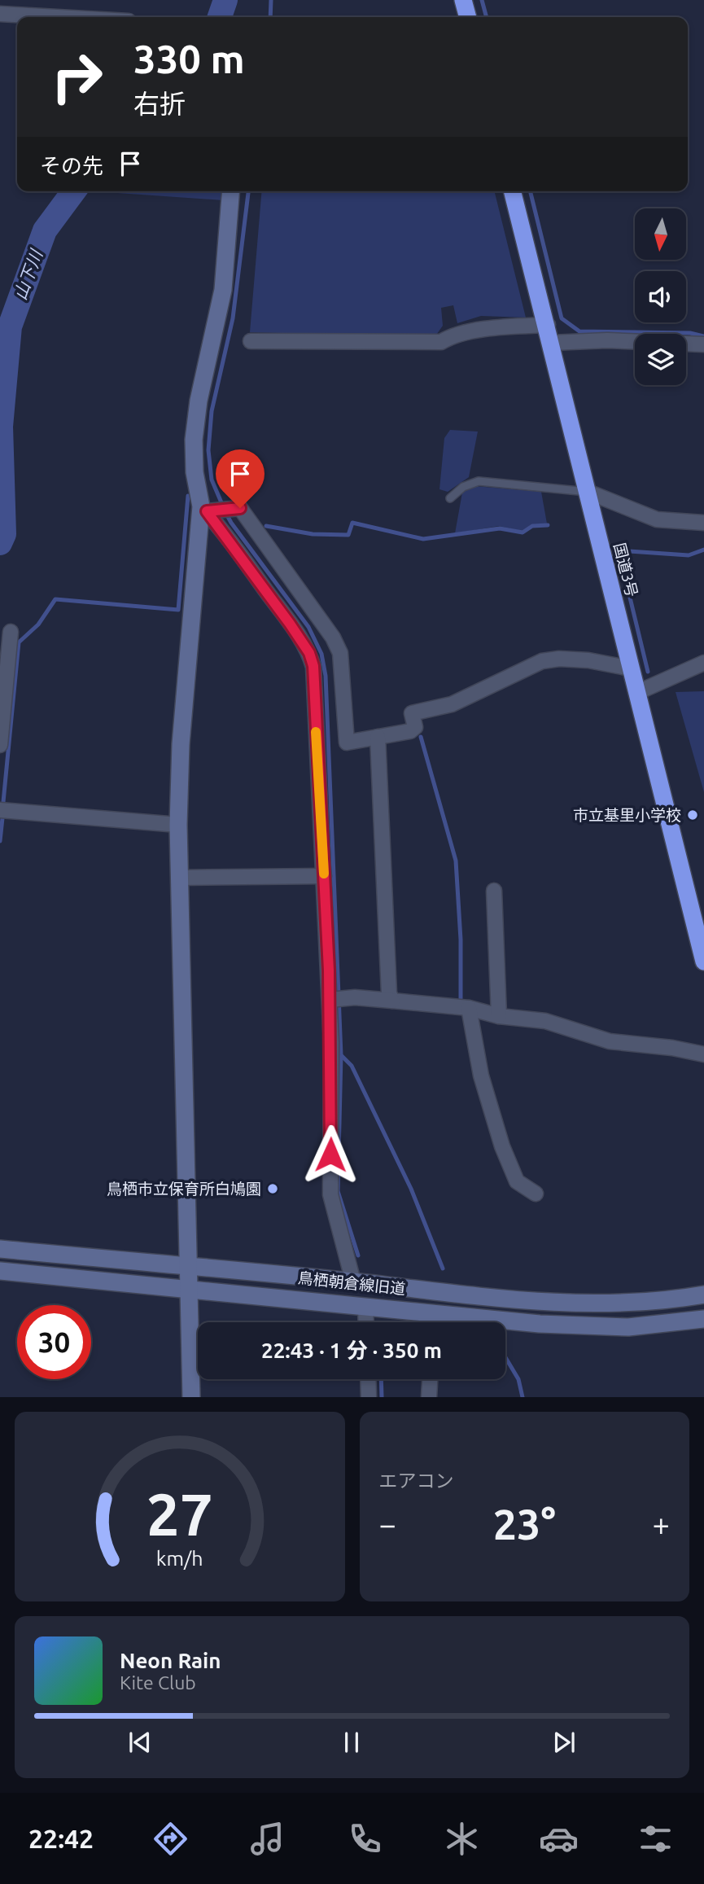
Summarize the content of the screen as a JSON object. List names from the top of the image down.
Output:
{
  "streets": {
    "highway": ["国道3号"],
    "street": ["鳥栖朝倉線旧道"]
  },
  "water": ["山下川"],
  "places": ["市立基里小学校", "鳥栖市立保育所白鳩園"],
  "north": "bottom",
  "page": {
    "turn": ["330 m", "右折"],
    "then": "その先",
    "limit": "30",
    "trip": "22:43 · 1 分 · 350 m",
    "tile": "エアコン",
    "heat": ["−", "23°", "+"],
    "song": ["Neon Rain", "Kite Club"],
    "tabs": "22:42",
    "gauge": ["27", "km/h"]
  }
}
